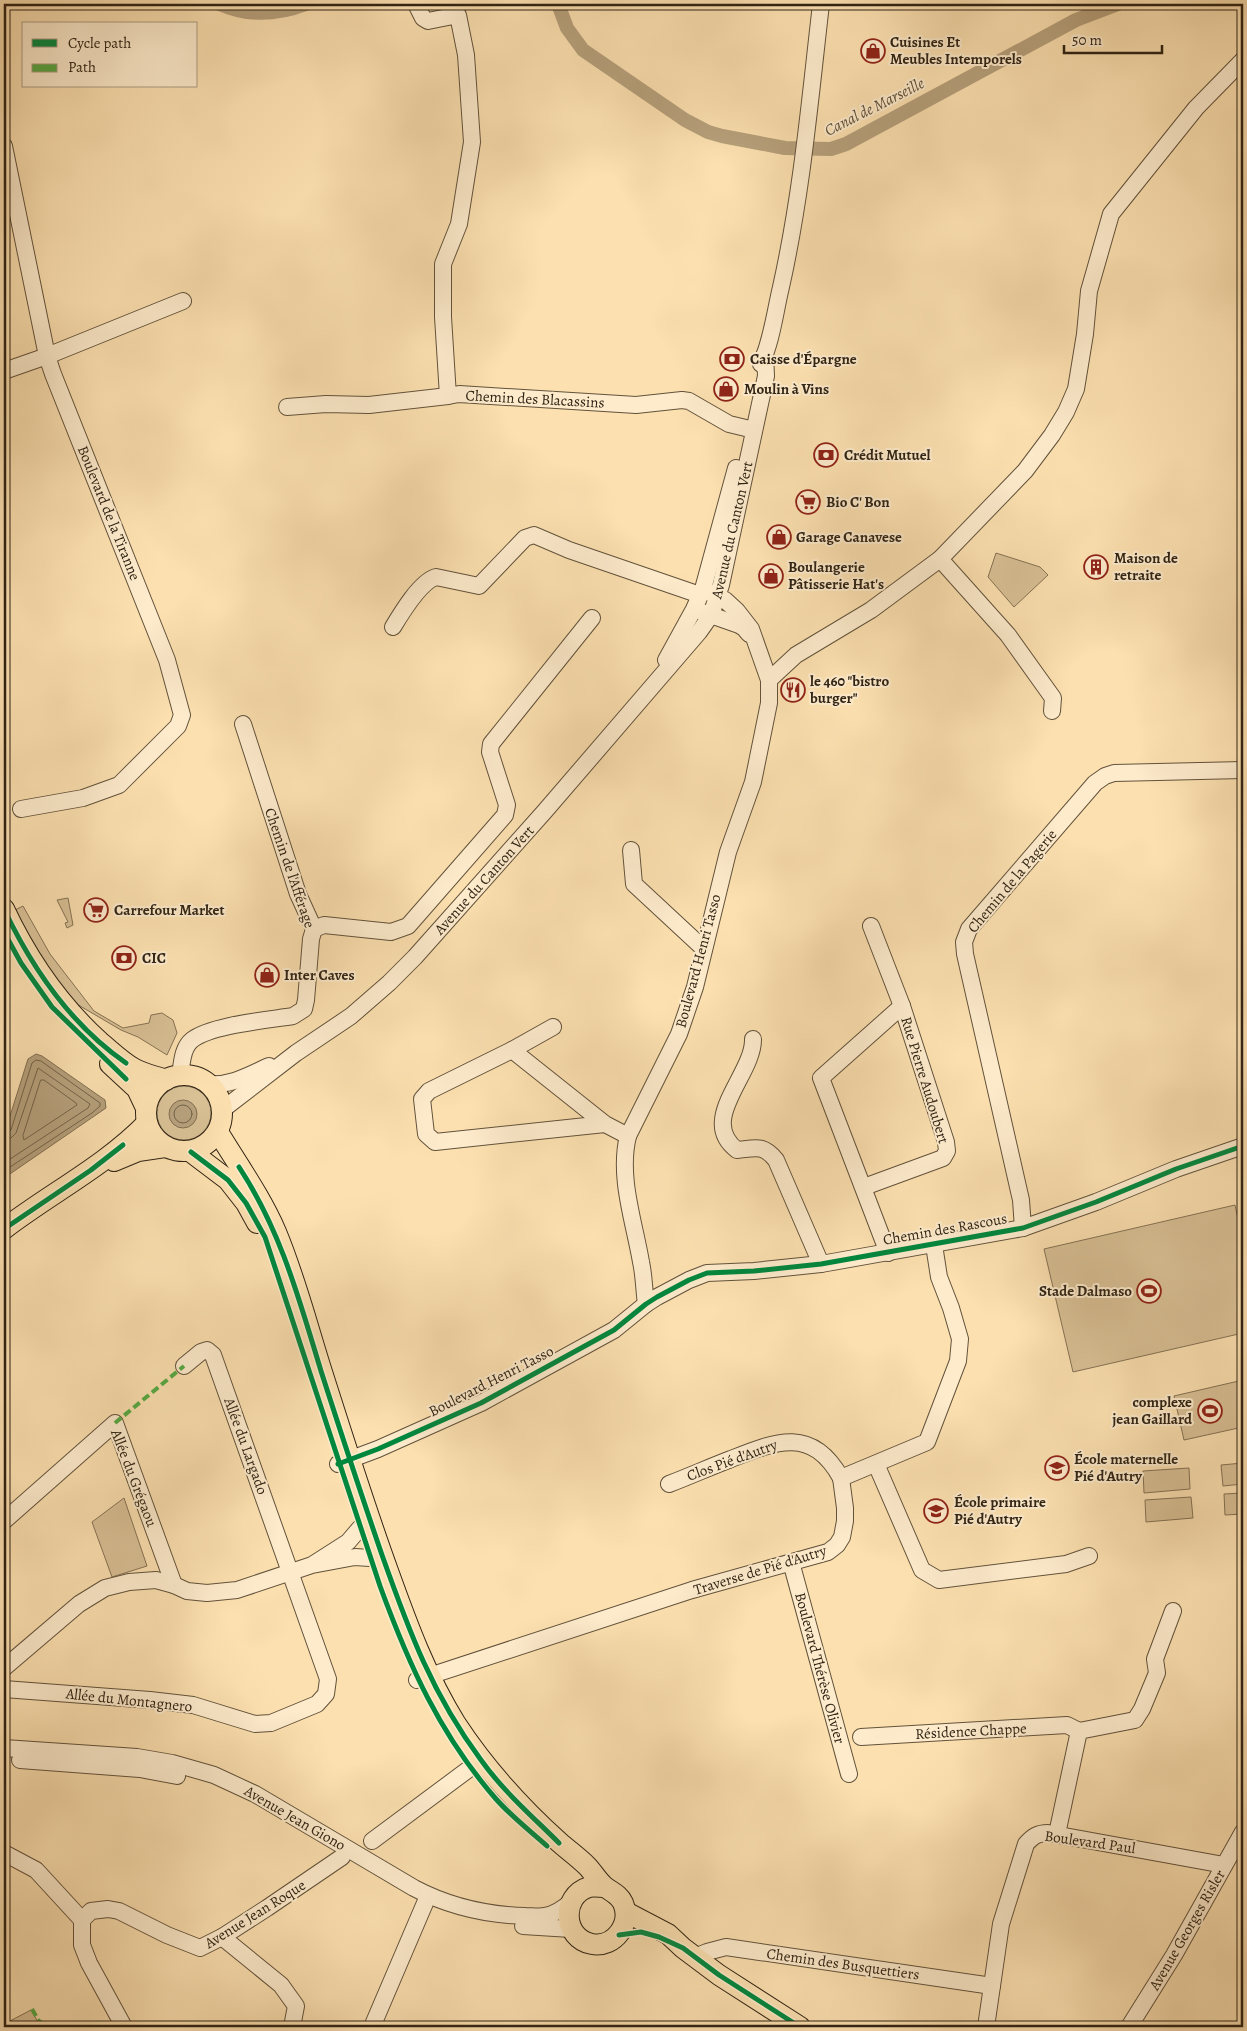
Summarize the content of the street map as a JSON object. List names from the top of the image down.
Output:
{
  "streets": {
    "street": [
      "Chemin des Blacassins",
      "Boulevard de la Tiranne",
      "Avenue du Canton Vert",
      "Chemin de l'Afférage",
      "Chemin de la Pagerie",
      "Boulevard Henri Tasso",
      "Rue Pierre Audoubert",
      "Chemin des Rascous",
      "Allée du Largado",
      "Clos Pié d'Autry",
      "Allée du Grégaou",
      "Traverse de Pié d'Autry",
      "Boulevard Thérèse Olivier",
      "Allée du Montagnero",
      "Résidence Chappe",
      "Avenue Jean Giono",
      "Boulevard Paul",
      "Avenue Jean Roque",
      "Avenue Georges Risler",
      "Chemin des Busquettiers"
    ]
  },
  "crossings": [
    ["Chemin des Blacassins", "Avenue du Canton Vert"],
    ["Avenue du Canton Vert", "Chemin de l'Afférage"],
    ["Avenue du Canton Vert", "Boulevard Henri Tasso"],
    ["Chemin de la Pagerie", "Chemin des Rascous"],
    ["Boulevard Henri Tasso", "Chemin des Rascous"],
    ["Rue Pierre Audoubert", "Chemin des Rascous"],
    ["Allée du Largado", "Allée du Montagnero"],
    ["Clos Pié d'Autry", "Traverse de Pié d'Autry"],
    ["Traverse de Pié d'Autry", "Boulevard Thérèse Olivier"],
    ["Avenue Jean Giono", "Avenue Jean Roque"],
    ["Boulevard Paul", "Avenue Georges Risler"],
    ["Boulevard Paul", "Chemin des Busquettiers"]
  ],
  "water": ["Canal de Marseille"],
  "places": {
    "shop": [
      "Cuisines Et Meubles Intemporels",
      "Moulin à Vins",
      "Garage Canavese",
      "Boulangerie Pâtisserie Hat's",
      "Inter Caves"
    ],
    "bank": ["Caisse d'Épargne", "Crédit Mutuel", "CIC"],
    "supermarket": ["Bio C' Bon", "Carrefour Market"],
    "building": ["Maison de retraite"],
    "restaurant": ["le 460 \"bistro burger\""],
    "sports": ["Stade Dalmaso", "complexe jean Gaillard"],
    "school or university": ["École maternelle Pié d'Autry", "École primaire Pié d'Autry"]
  },
  "legend": ["Cycle path", "Path"],
  "scale_bar": "50 m"
}
